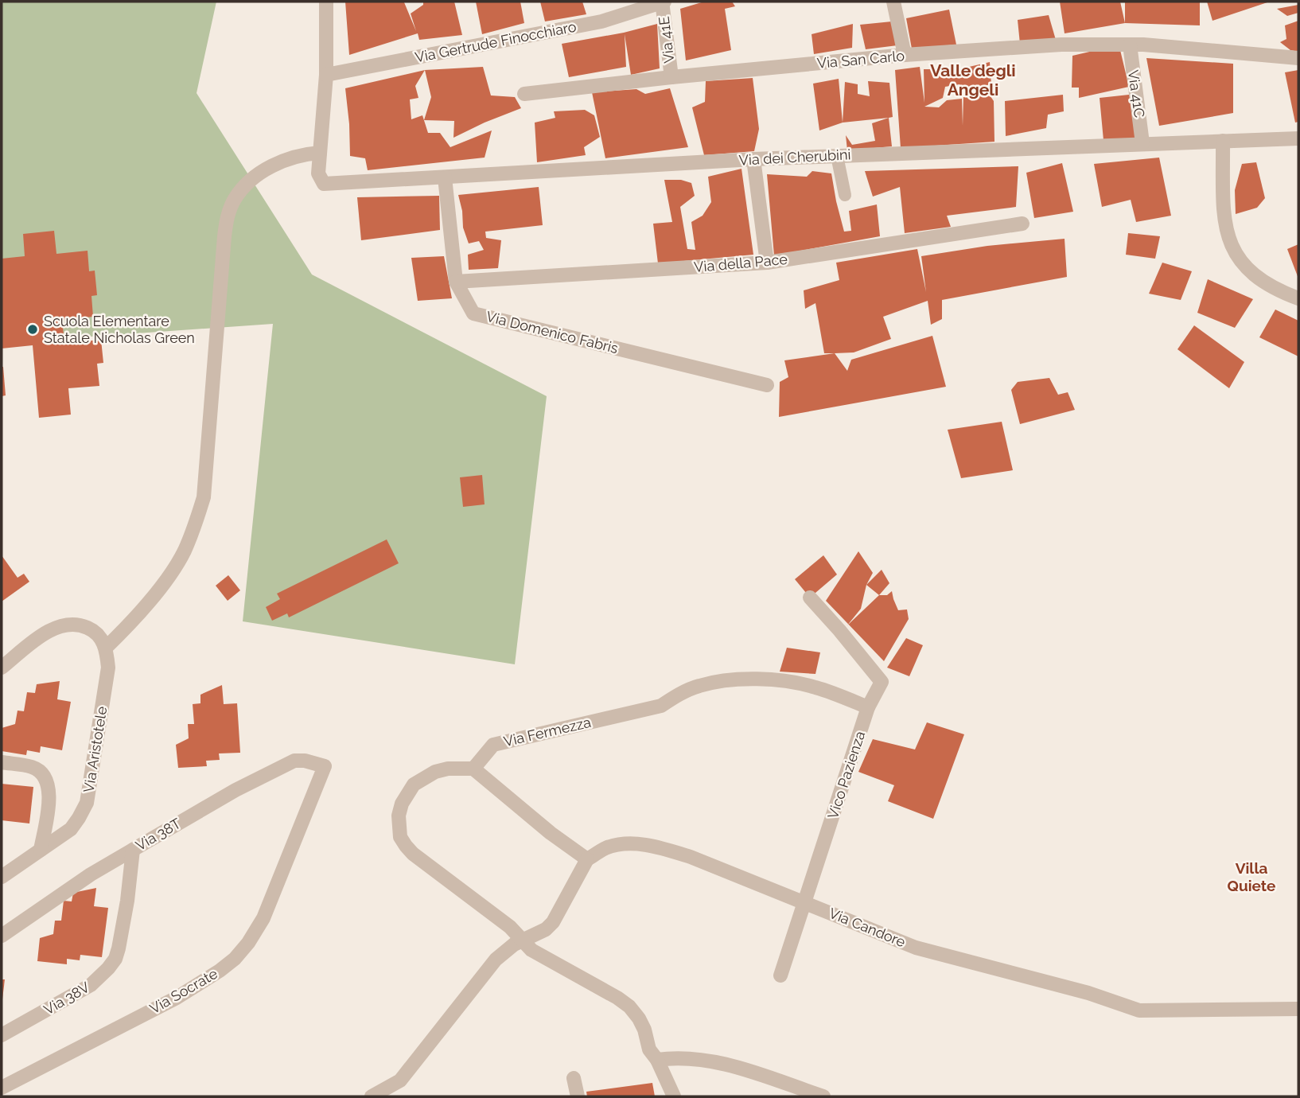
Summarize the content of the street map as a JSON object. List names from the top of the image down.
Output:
{
  "streets": {
    "street": [
      "Via 41E",
      "Via Gertrude Finocchiaro",
      "Via San Carlo",
      "Via 41C",
      "Via dei Cherubini",
      "Via della Pace",
      "Via Domenico Fabris",
      "Via Fermezza",
      "Via Aristotele",
      "Vico Pazienza",
      "Via 38T",
      "Via Candore",
      "Via Socrate",
      "Via 38V"
    ]
  },
  "crossings": [
    ["Via 41E", "Via Gertrude Finocchiaro"],
    ["Via 41E", "Via San Carlo"],
    ["Via San Carlo", "Via 41C"],
    ["Via 41C", "Via dei Cherubini"],
    ["Via dei Cherubini", "Via Domenico Fabris"],
    ["Via della Pace", "Via Domenico Fabris"],
    ["Via Fermezza", "Vico Pazienza"],
    ["Vico Pazienza", "Via Candore"],
    ["Via 38T", "Via Socrate"],
    ["Via 38T", "Via 38V"]
  ],
  "districts": ["Valle degli Angeli", "Villa Quiete"],
  "places": ["Scuola Elementare Statale Nicholas Green"]
}
